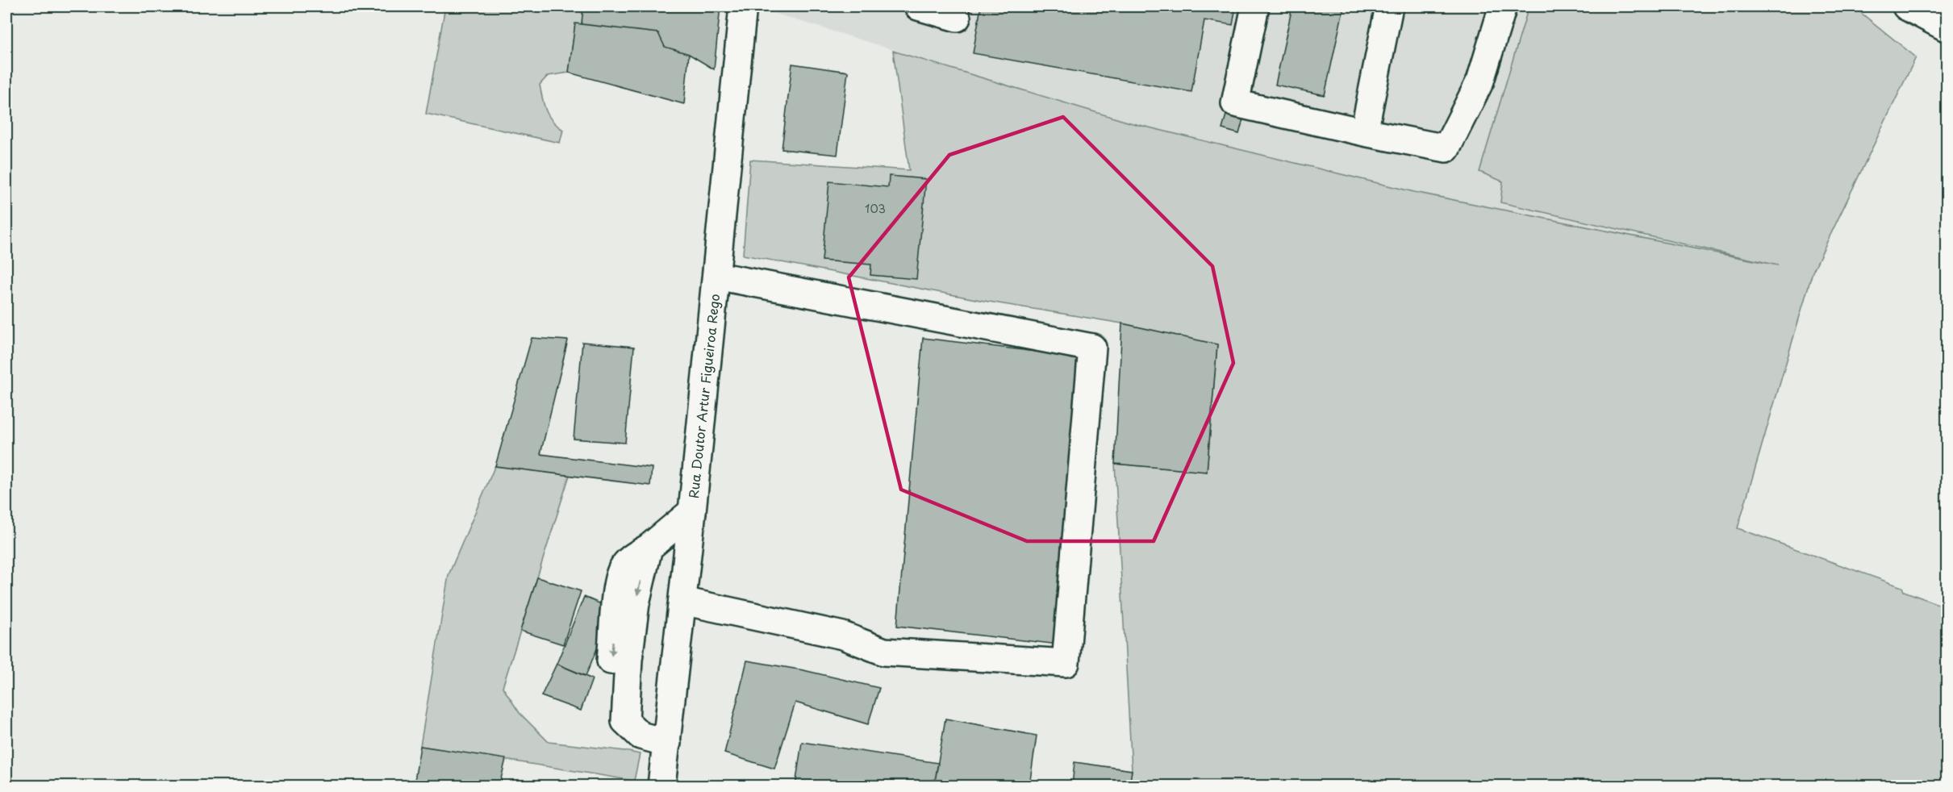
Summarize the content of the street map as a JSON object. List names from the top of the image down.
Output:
{
  "streets": {
    "main road": ["Rua Doutor Artur Figueiroa Rego"]
  },
  "house_numbers": ["103"]
}
